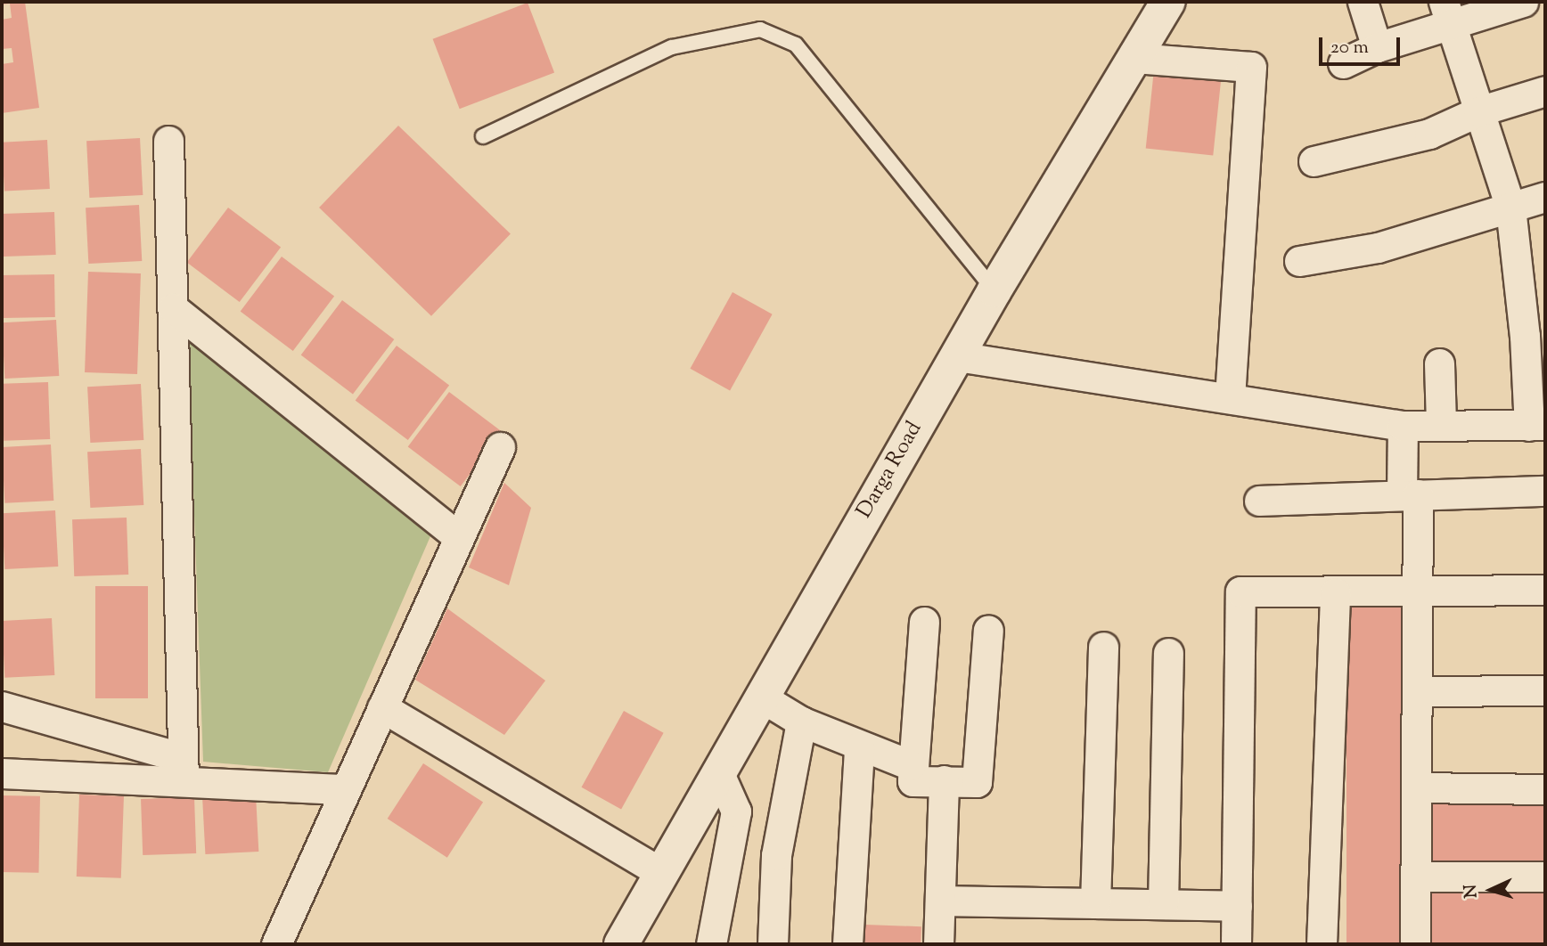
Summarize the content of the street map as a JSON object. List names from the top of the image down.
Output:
{
  "streets": {
    "street": ["Darga Road"]
  },
  "scale_bar": "20 m",
  "north": "left"
}
